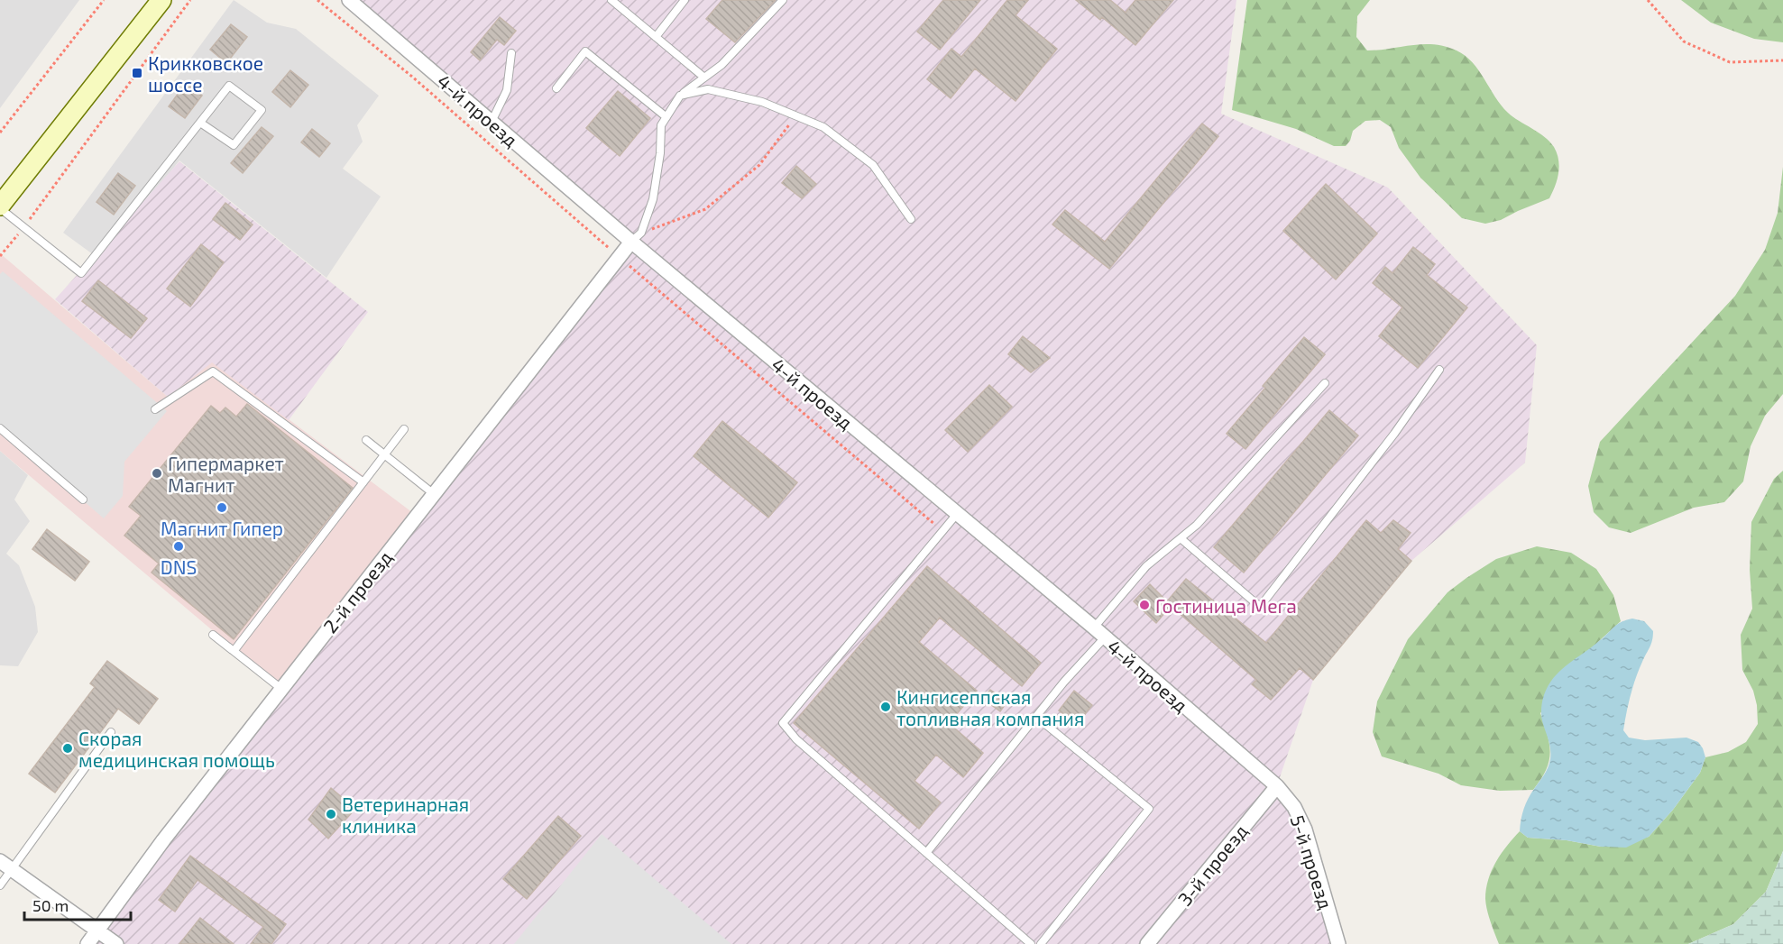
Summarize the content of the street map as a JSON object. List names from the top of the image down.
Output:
{
  "streets": {
    "street": [
      "4-й проезд",
      "2-й проезд",
      "5-й проезд",
      "3-й проезд"
    ]
  },
  "crossings": [
    ["4-й проезд", "2-й проезд"],
    ["4-й проезд", "5-й проезд"],
    ["4-й проезд", "3-й проезд"],
    ["5-й проезд", "3-й проезд"]
  ],
  "places": {
    "transit": ["Крикковское шоссе"],
    "other": [
      "Гипермаркет Магнит",
      "Магнит Гипер",
      "DNS",
      "Гостиница Мега",
      "Кингисеппская топливная компания",
      "Скорая медицинская помощь",
      "Ветеринарная клиника"
    ]
  },
  "scale_bar": "50 m"
}
